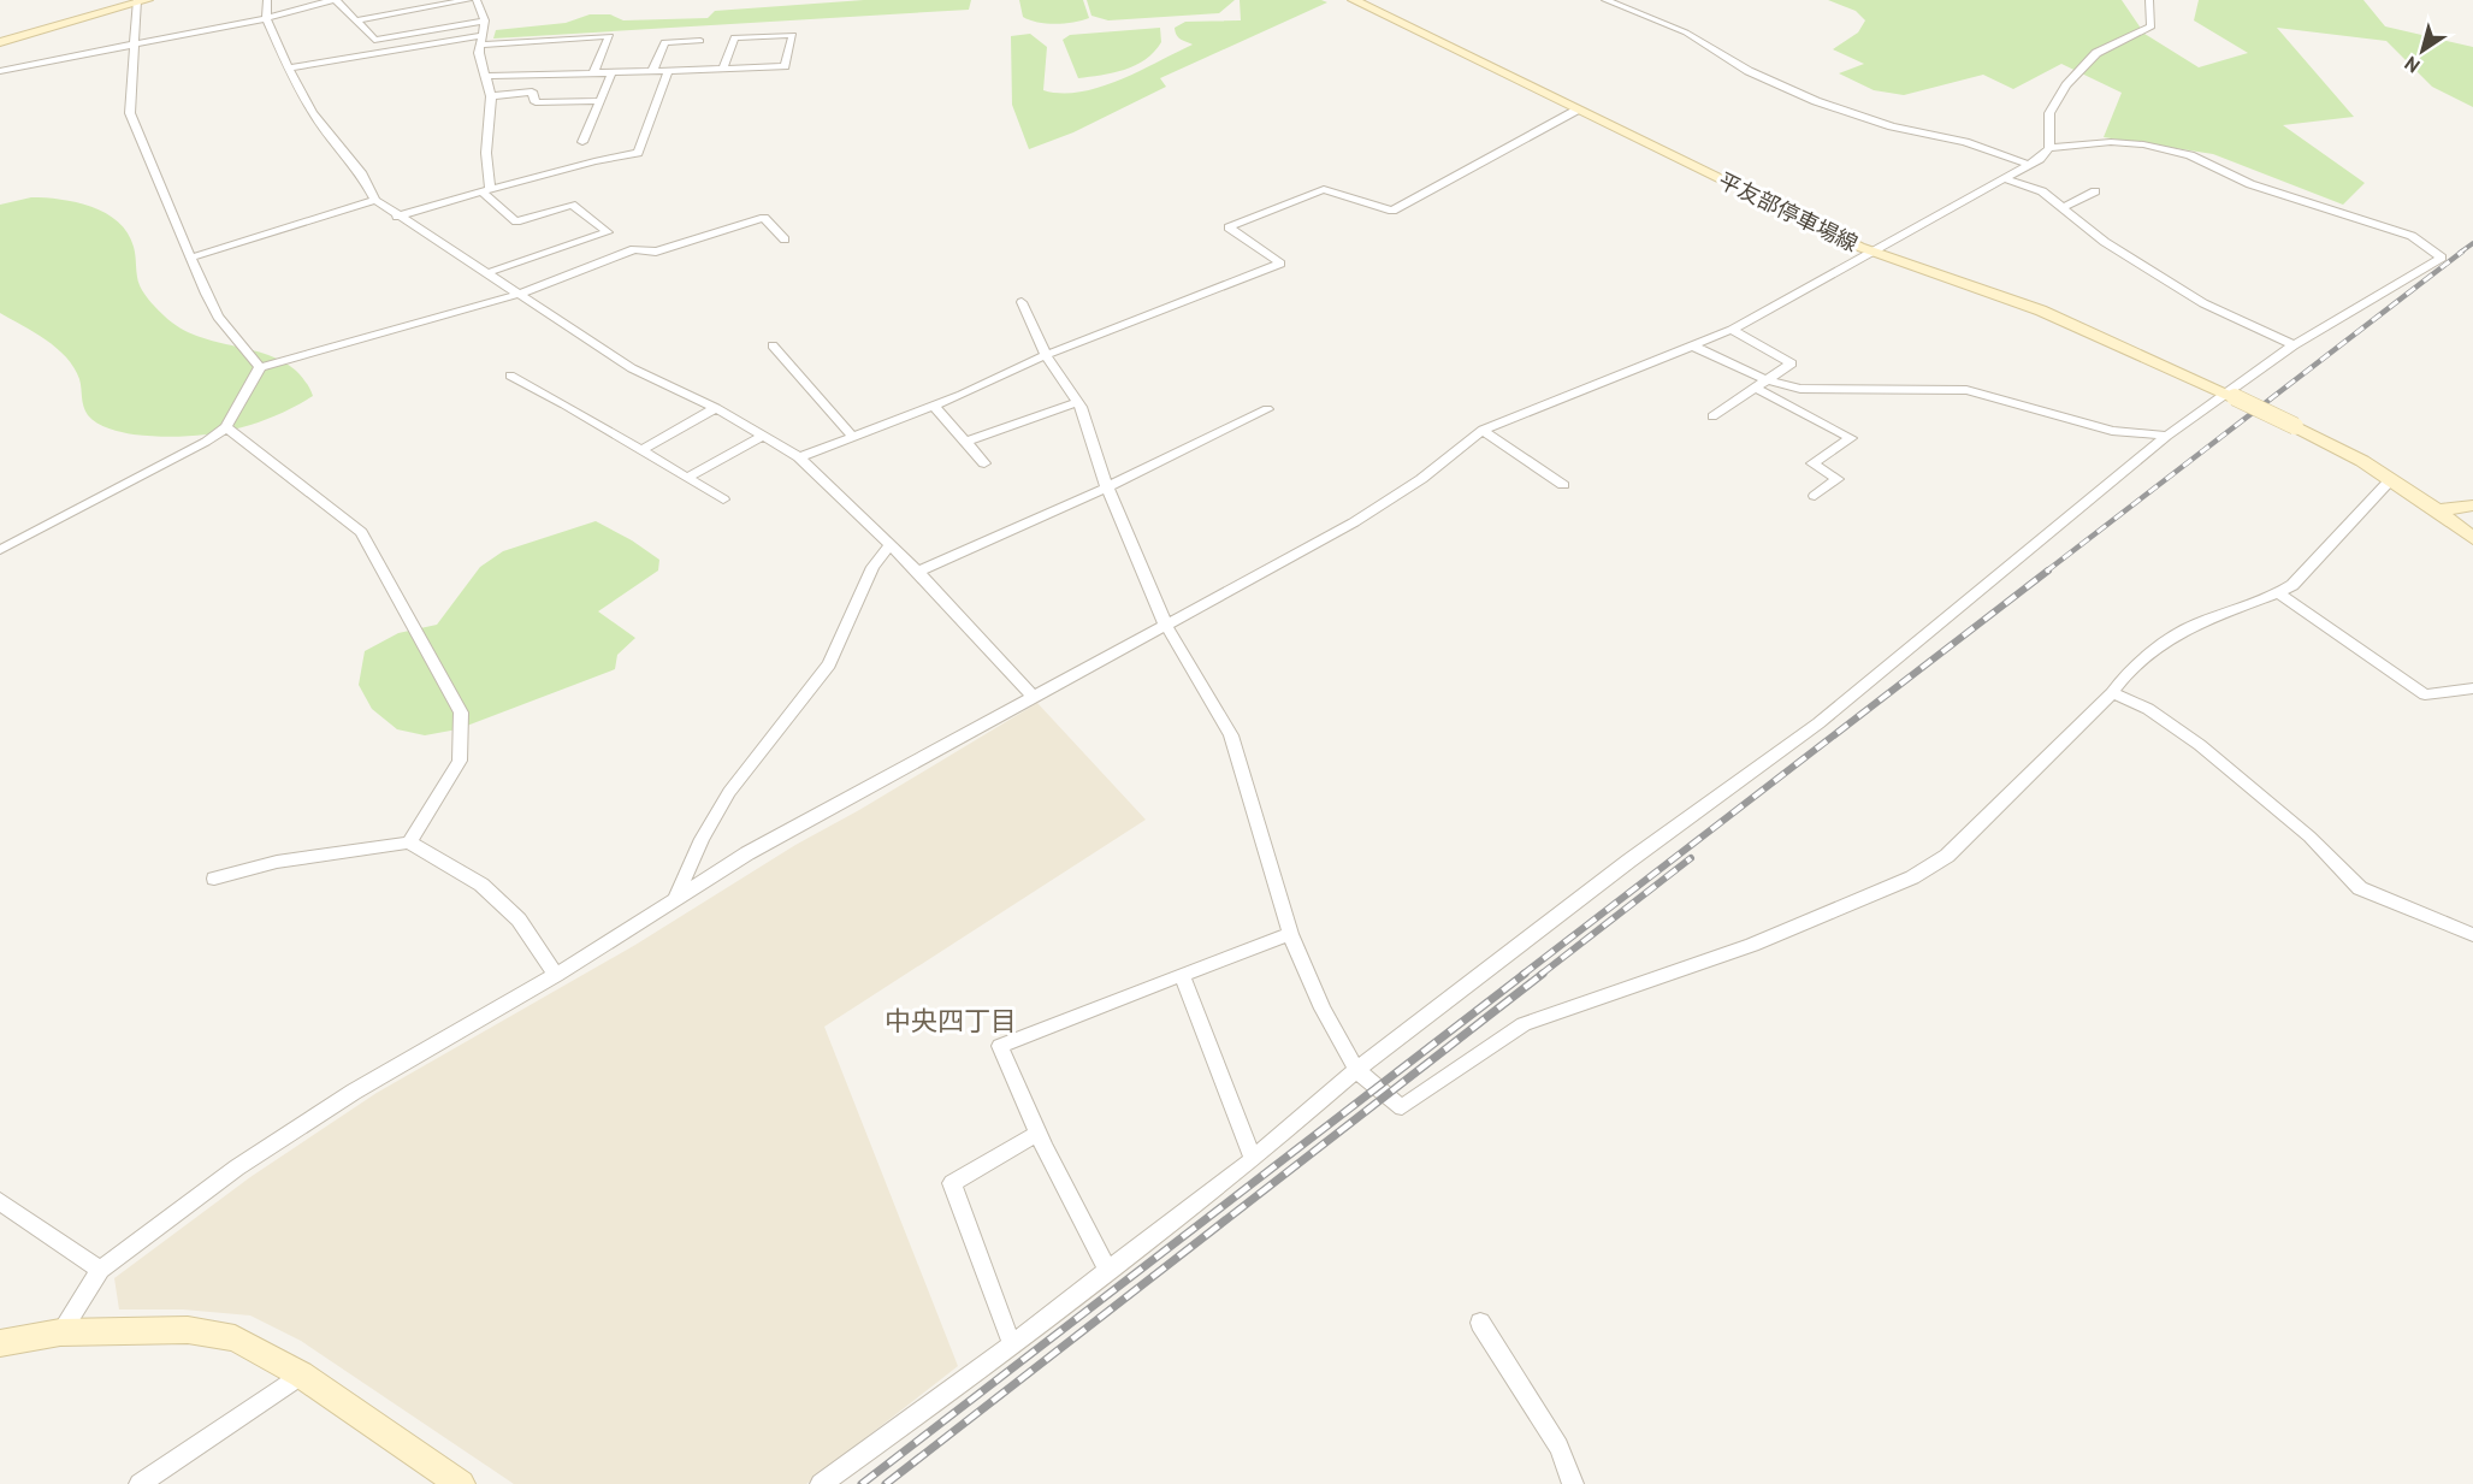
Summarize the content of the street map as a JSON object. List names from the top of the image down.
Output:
{
  "streets": {
    "main road": ["平友部停車場線"]
  },
  "districts": ["中央四丁目"],
  "north": "bottom left"
}
